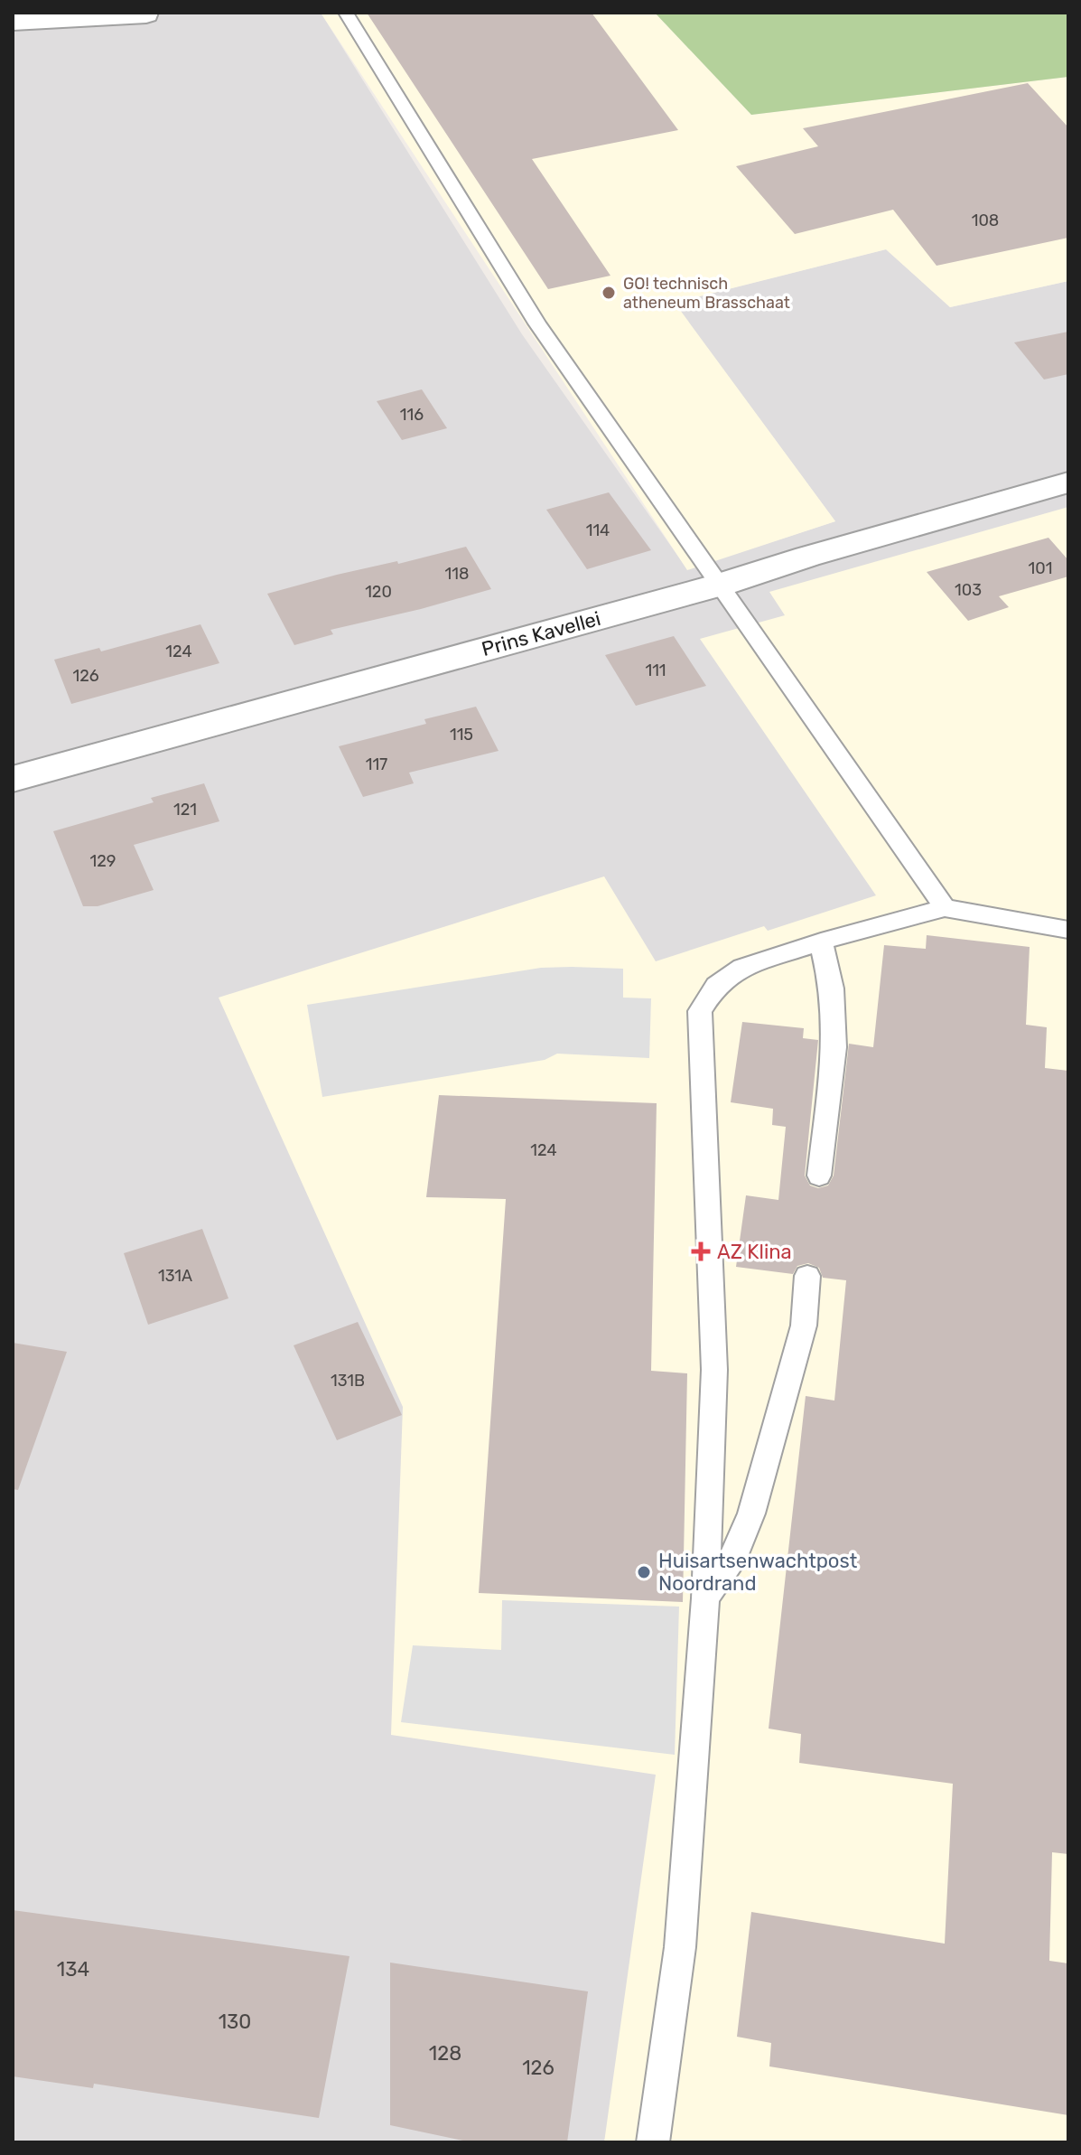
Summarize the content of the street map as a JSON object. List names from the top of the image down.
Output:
{
  "streets": {
    "street": ["Prins Kavellei"]
  },
  "places": {
    "other": ["GO! technisch atheneum Brasschaat", "Huisartsenwachtpost Noordrand"],
    "health": ["AZ Klina"]
  },
  "house_numbers": [
    "108",
    "116",
    "114",
    "101",
    "118",
    "103",
    "120",
    "124",
    "111",
    "126",
    "115",
    "117",
    "121",
    "129",
    "124",
    "131A",
    "131B",
    "134",
    "130",
    "128",
    "126"
  ]
}
